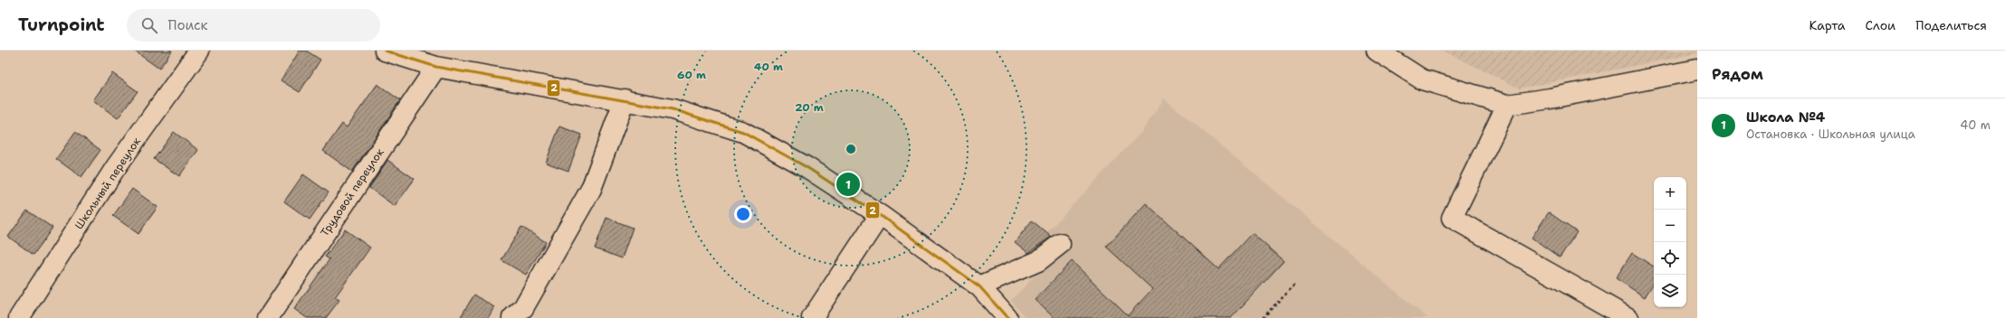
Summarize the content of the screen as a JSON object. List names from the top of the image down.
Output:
{
  "streets": {
    "street": ["Школьный переулок", "Трудовой переулок"]
  },
  "lines": ["transit line 2"],
  "page": {
    "header": "Turnpoint",
    "search": "Поиск",
    "nav": ["Карта", "Слои", "Поделиться"],
    "heading": "Рядом",
    "list": [
      {
        "mark": "1",
        "name": "Школа №4",
        "note": "Остановка · Школьная улица",
        "value": "40 m"
      }
    ],
    "pins": "1",
    "map_buttons": ["+", "−"]
  },
  "rings": ["40 m", "60 m", "20 m"]
}
